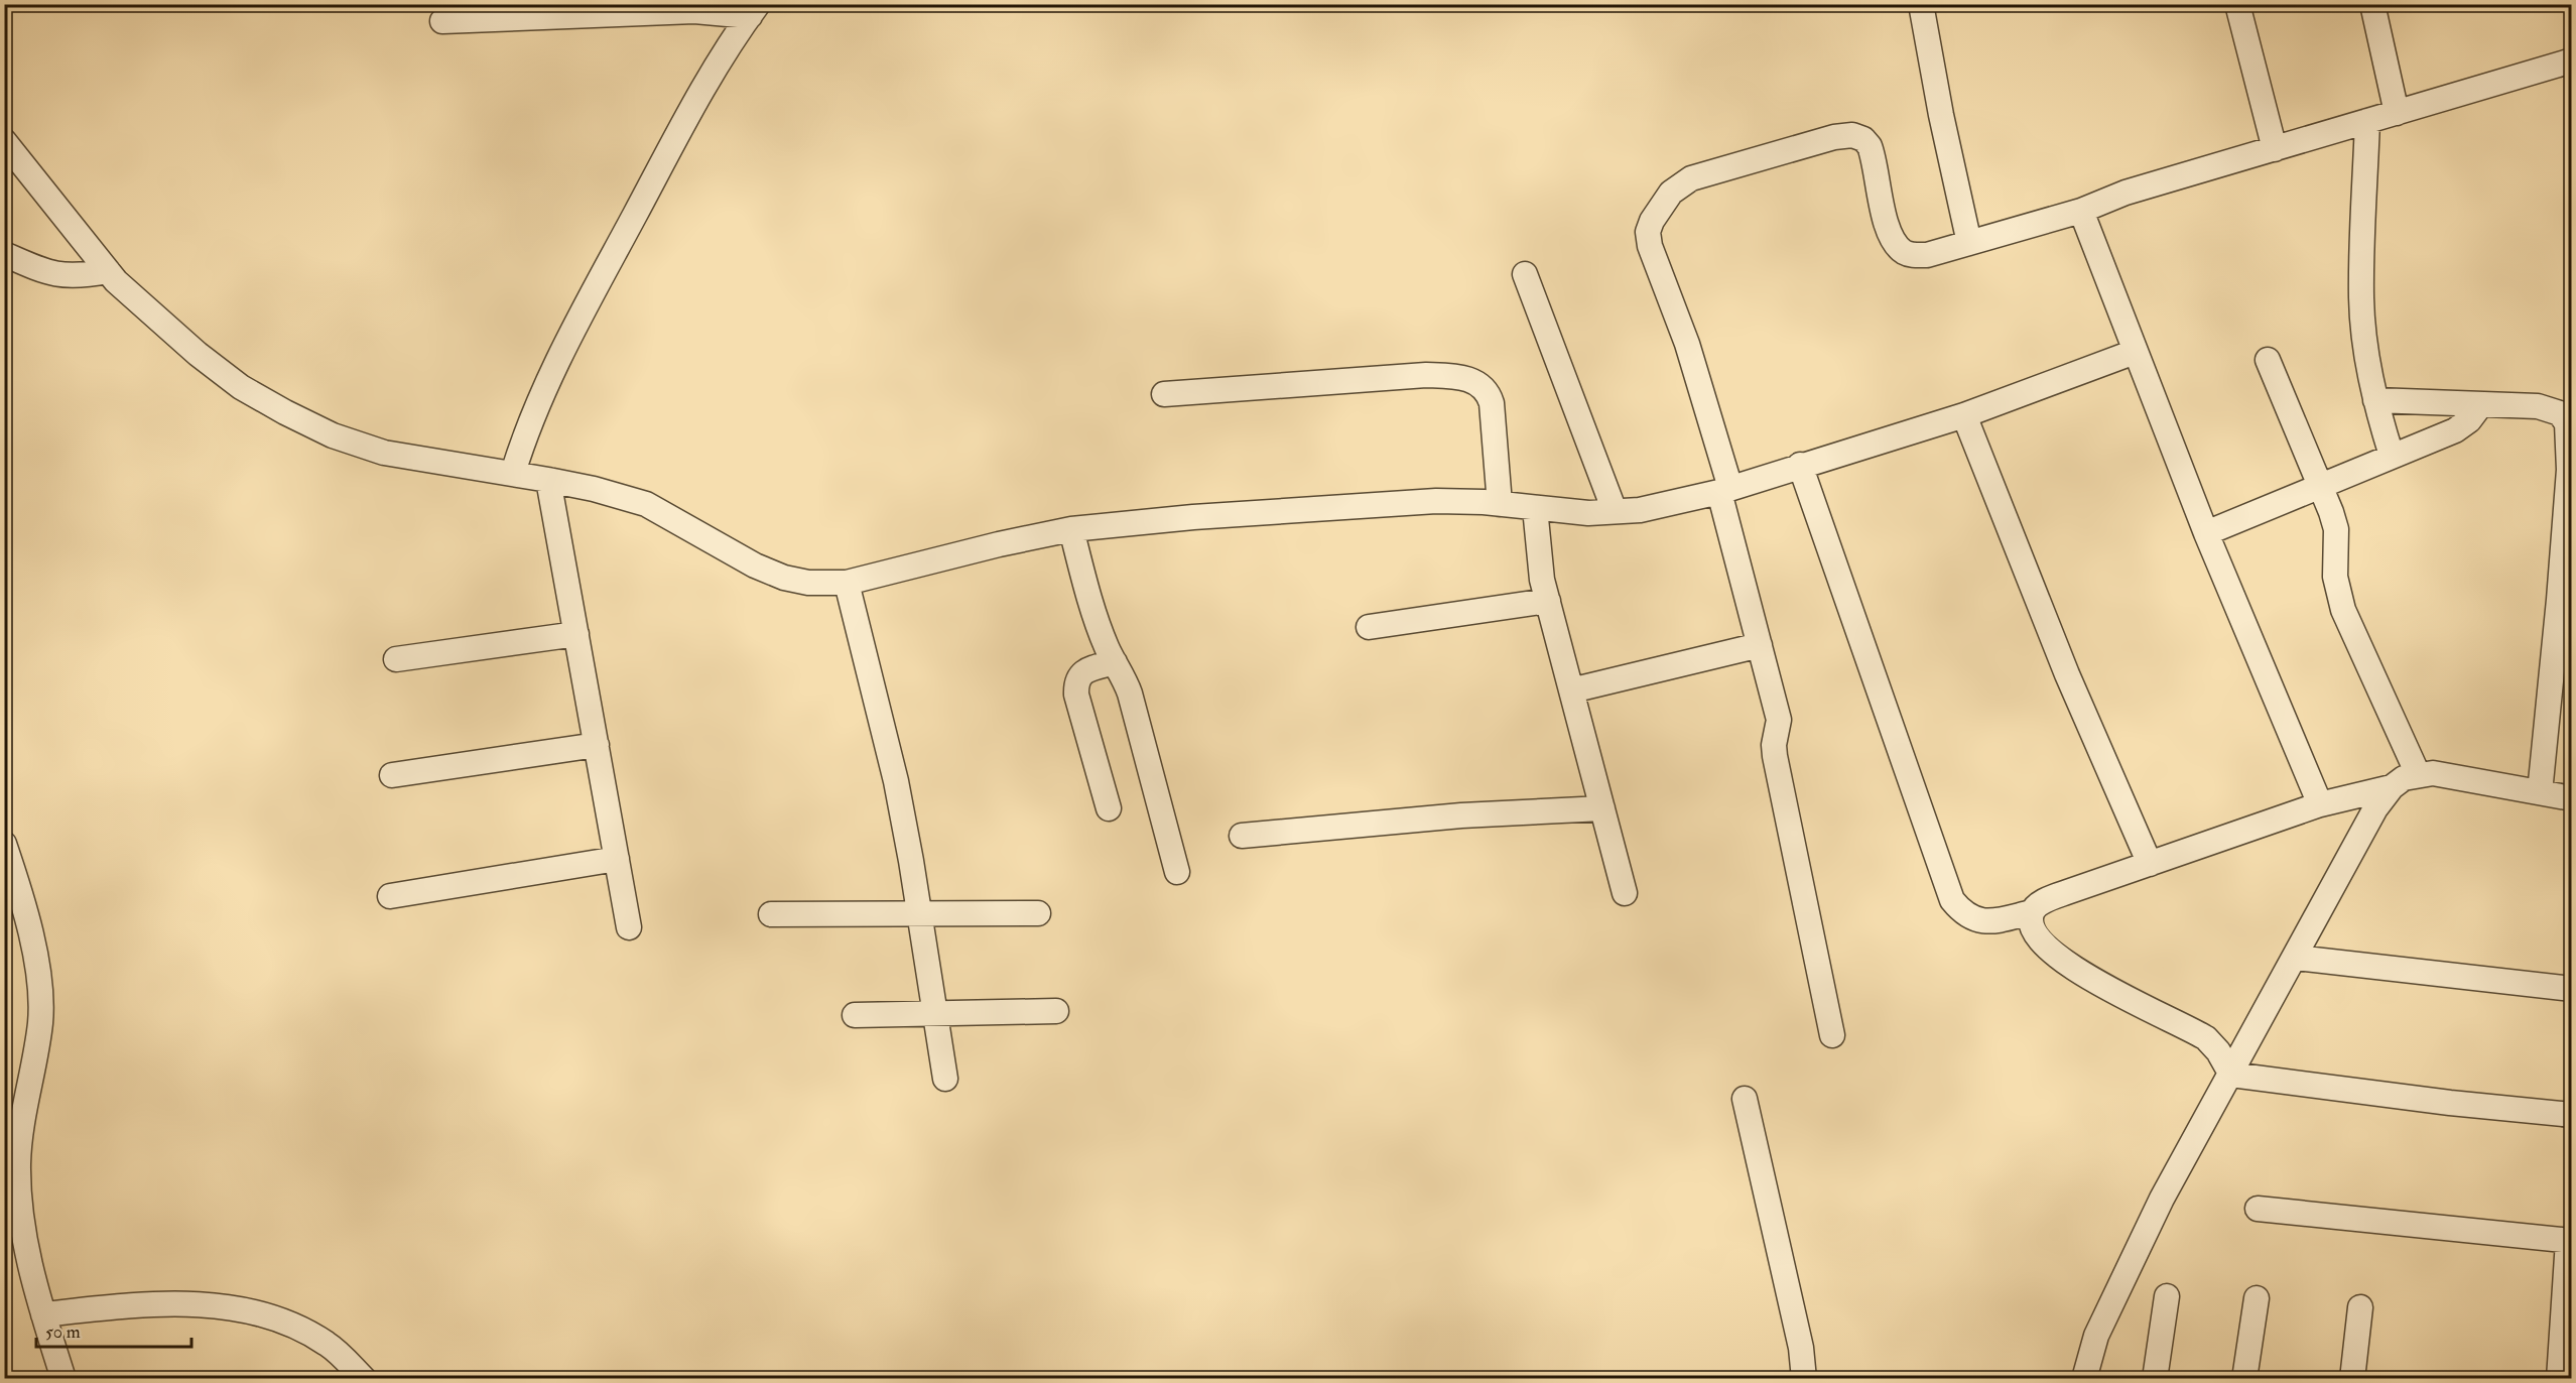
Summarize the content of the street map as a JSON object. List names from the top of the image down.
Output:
{
  "scale_bar": "50 m"
}
